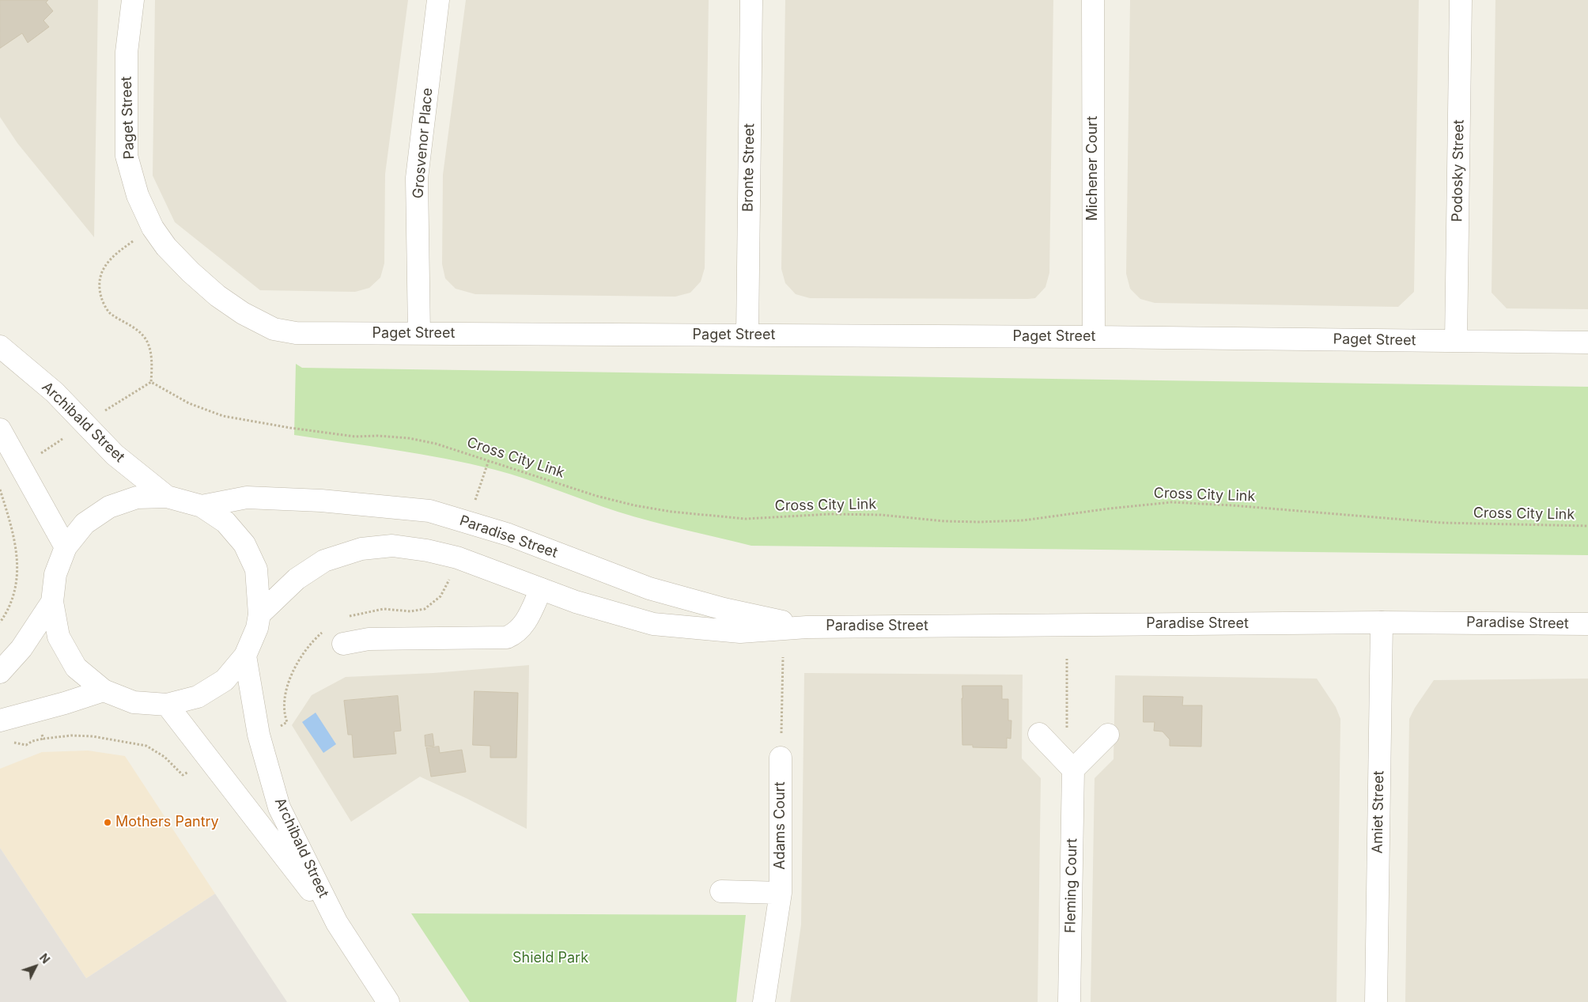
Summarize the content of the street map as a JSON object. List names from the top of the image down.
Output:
{
  "streets": {
    "street": [
      "Paget Street",
      "Grosvenor Place",
      "Bronte Street",
      "Michener Court",
      "Podosky Street",
      "Archibald Street",
      "Paradise Street",
      "Amiet Street",
      "Adams Court",
      "Fleming Court"
    ],
    "path": ["Cross City Link"]
  },
  "crossings": [
    ["Paget Street", "Grosvenor Place"],
    ["Paget Street", "Bronte Street"],
    ["Paget Street", "Michener Court"],
    ["Paget Street", "Podosky Street"],
    ["Paradise Street", "Amiet Street"]
  ],
  "parks": ["Shield Park"],
  "places": ["Mothers Pantry"],
  "north": "top right"
}
